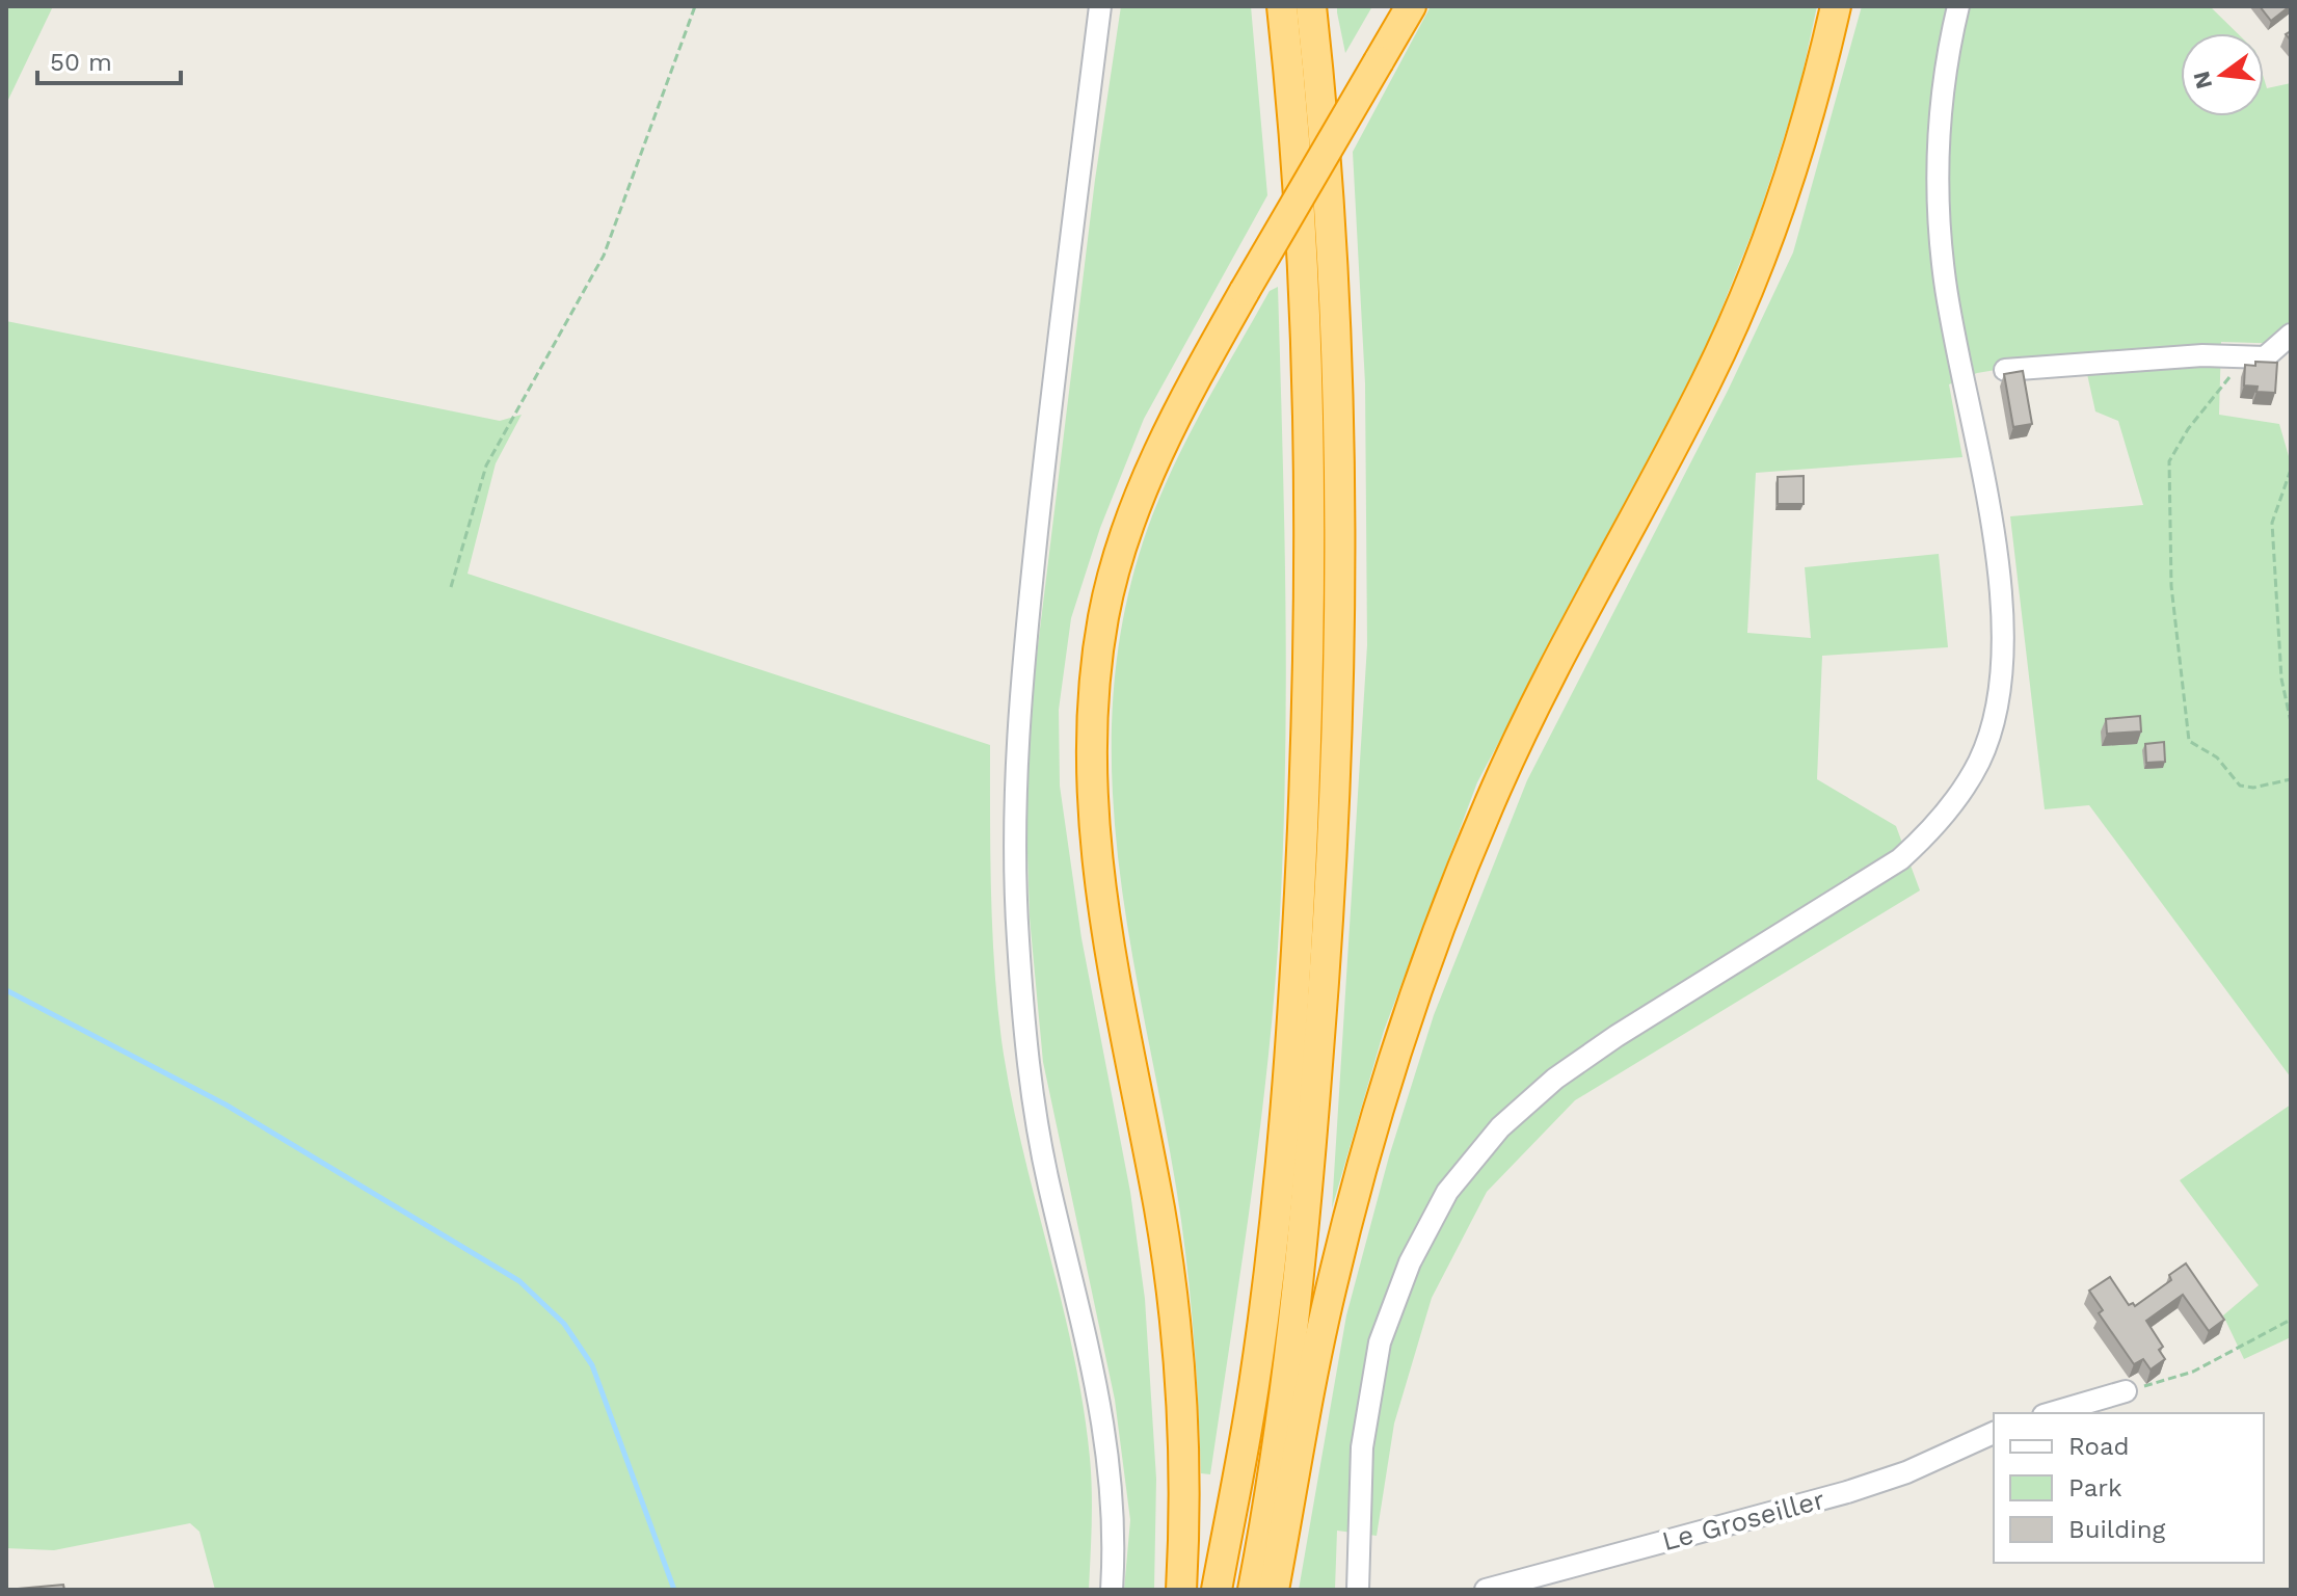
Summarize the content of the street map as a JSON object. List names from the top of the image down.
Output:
{
  "streets": {
    "street": ["Le Groseiller"]
  },
  "legend": ["Road", "Park", "Building"],
  "scale_bar": "50 m",
  "north": "left"
}
